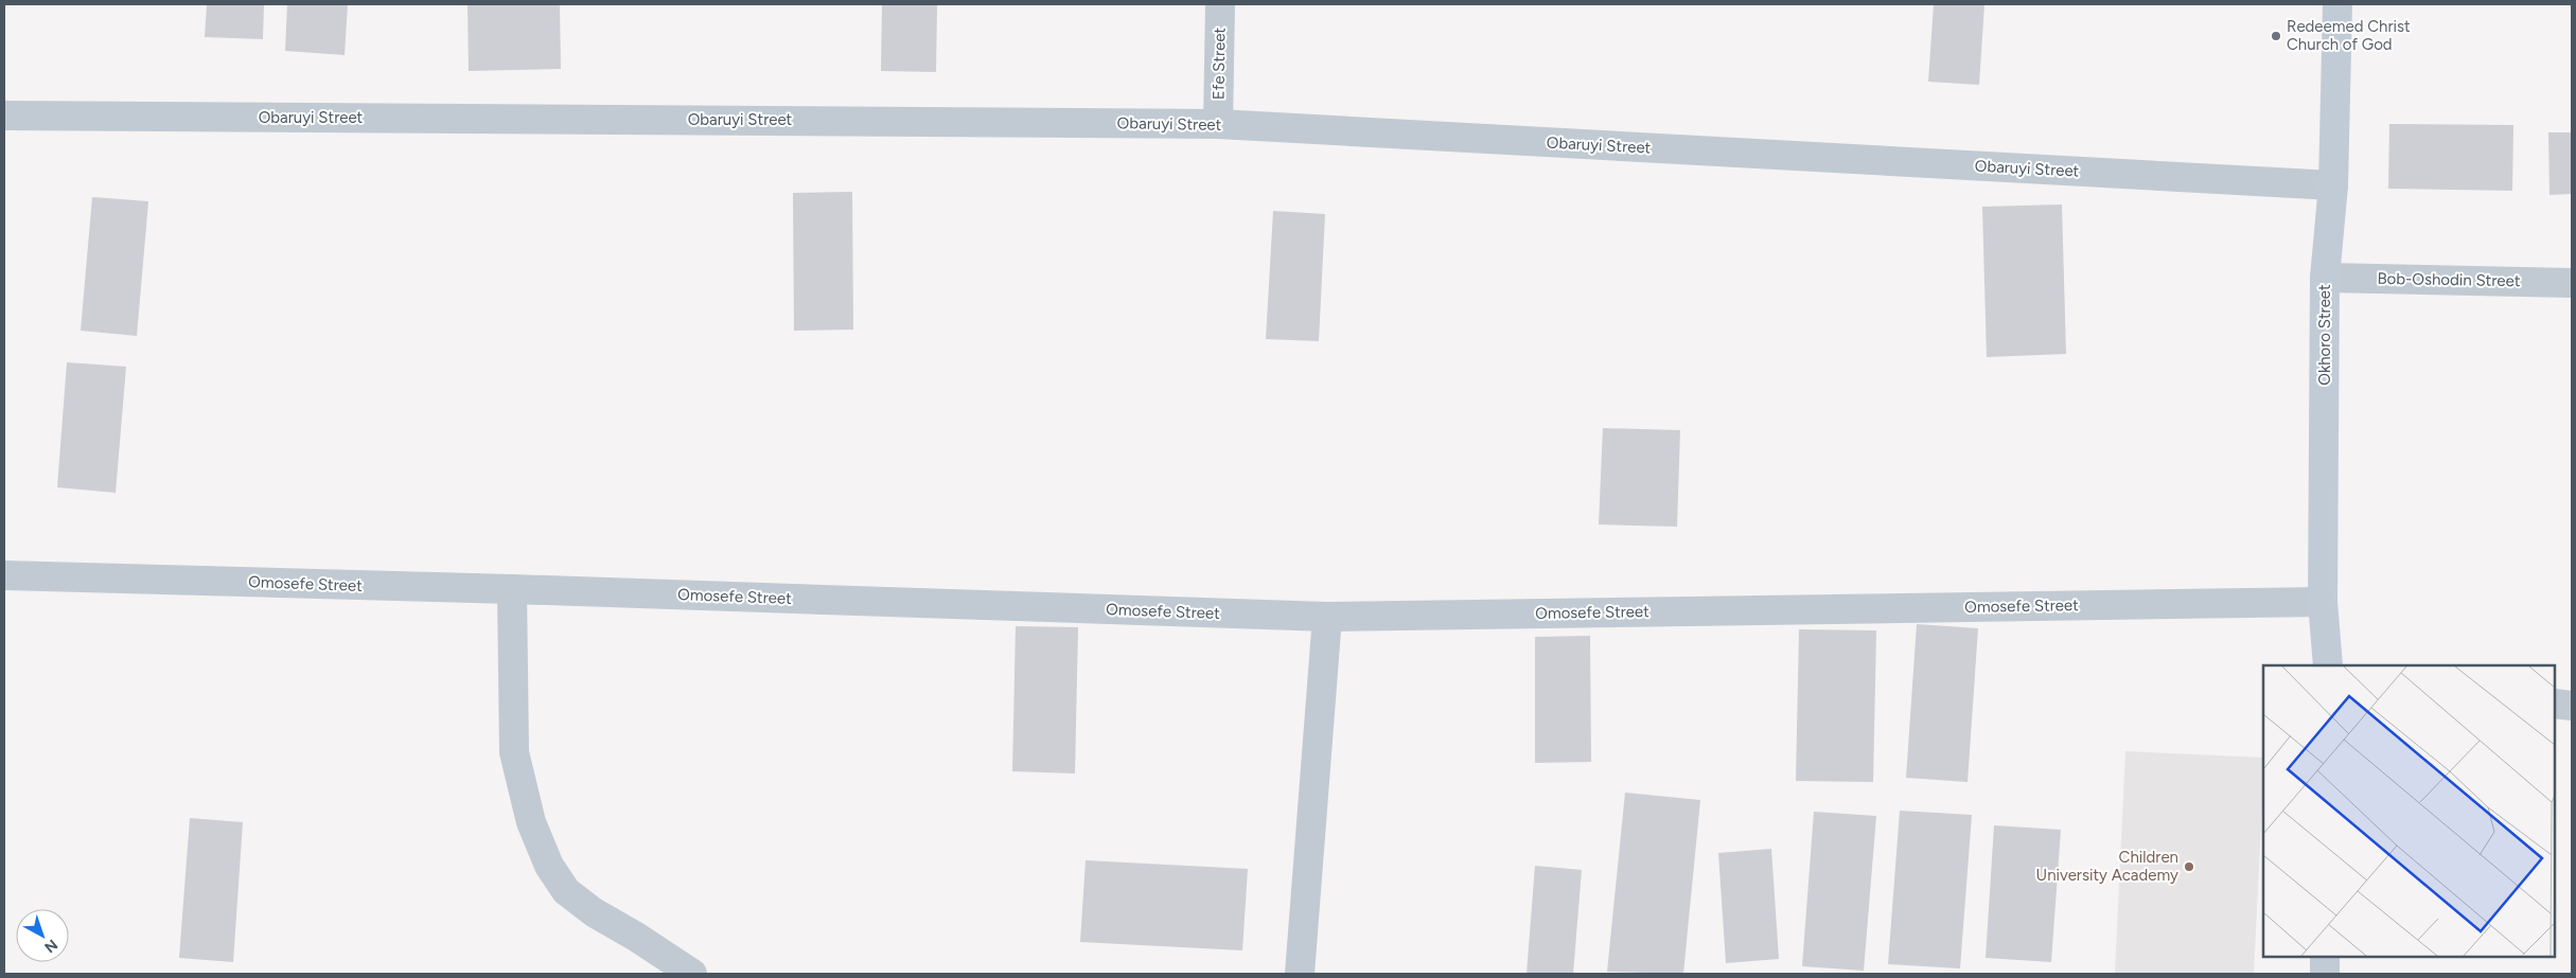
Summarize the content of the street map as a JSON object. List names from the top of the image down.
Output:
{
  "streets": {
    "street": [
      "Efe Street",
      "Obaruyi Street",
      "Bob-Oshodin Street",
      "Okhoro Street",
      "Omosefe Street"
    ]
  },
  "crossings": [
    ["Efe Street", "Obaruyi Street"],
    ["Obaruyi Street", "Okhoro Street"],
    ["Bob-Oshodin Street", "Okhoro Street"],
    ["Okhoro Street", "Omosefe Street"]
  ],
  "places": ["Redeemed Christ Church of God", "Children University Academy"],
  "north": "bottom right"
}
